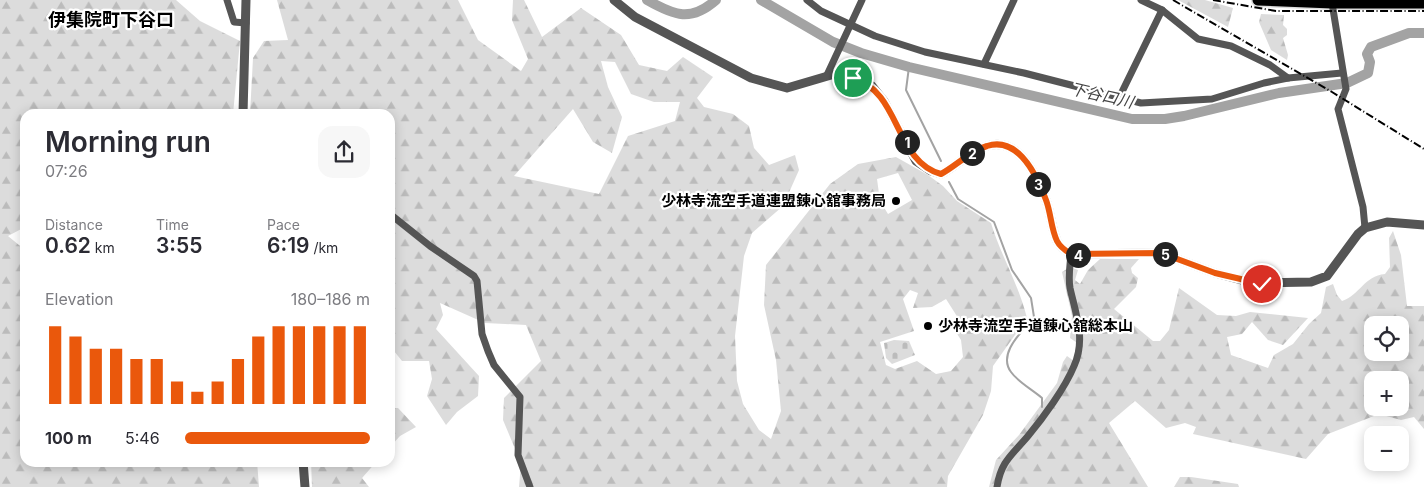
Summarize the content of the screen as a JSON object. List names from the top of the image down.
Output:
{
  "districts": ["伊集院町下谷口"],
  "water": ["下谷口川"],
  "places": ["少林寺流空手道連盟錬心舘事務局", "少林寺流空手道錬心舘総本山"],
  "page": {
    "heading": ["Morning run", "07:26"],
    "pins": [
      "1",
      "2",
      "3",
      "5",
      "4"
    ],
    "stats": [
      ["Distance", "0.62 km"],
      ["Time", "3:55"],
      ["Pace", "6:19 /km"]
    ],
    "chart": ["Elevation", "180–186 m"],
    "map_buttons": ["+", "−"],
    "list": [
      {
        "name": "100 m",
        "note": "5:46"
      }
    ]
  }
}
